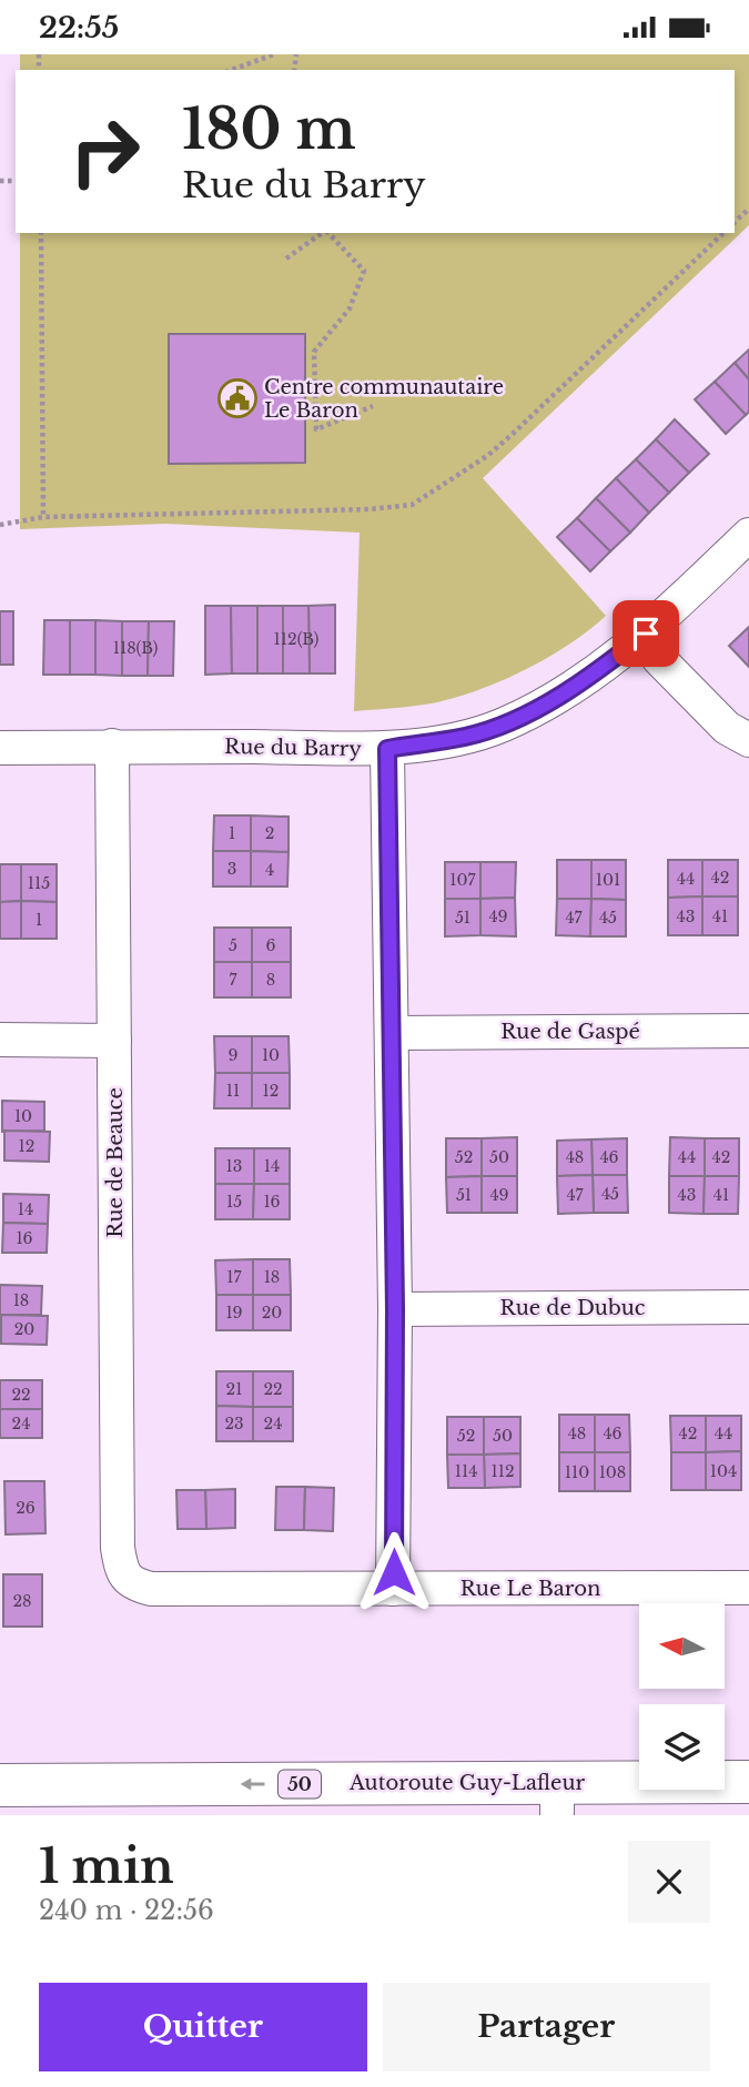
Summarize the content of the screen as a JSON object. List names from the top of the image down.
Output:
{
  "streets": {
    "highway": ["Autoroute Guy-Lafleur", "50"],
    "street": [
      "Rue du Barry",
      "Rue de Gaspé",
      "Rue de Beauce",
      "Rue de Dubuc",
      "Rue Le Baron"
    ]
  },
  "crossings": [
    ["Rue du Barry", "Rue de Beauce"],
    ["Rue de Beauce", "Rue Le Baron"]
  ],
  "one_way": ["Autoroute Guy-Lafleur"],
  "places": {
    "public building": ["Centre communautaire Le Baron"]
  },
  "house_numbers": [
    "112(B)",
    "118(B)",
    "1",
    "2",
    "3",
    "4",
    "42",
    "44",
    "107",
    "101",
    "115",
    "49",
    "43",
    "41",
    "51",
    "47",
    "45",
    "1",
    "5",
    "6",
    "7",
    "8",
    "9",
    "10",
    "11",
    "12",
    "10",
    "12",
    "52",
    "50",
    "48",
    "46",
    "44",
    "42",
    "13",
    "14",
    "45",
    "51",
    "49",
    "47",
    "43",
    "41",
    "15",
    "16",
    "14",
    "16",
    "17",
    "18",
    "18",
    "19",
    "20",
    "20",
    "21",
    "22",
    "22",
    "24",
    "23",
    "24",
    "48",
    "46",
    "42",
    "44",
    "52",
    "50",
    "114",
    "112",
    "104",
    "110",
    "108",
    "26",
    "28"
  ],
  "north": "left",
  "page": {
    "status": "22:55",
    "turn": ["180 m", "Rue du Barry"],
    "heading": ["1 min", "240 m · 22:56"],
    "buttons": ["Quitter", "Partager"]
  }
}
